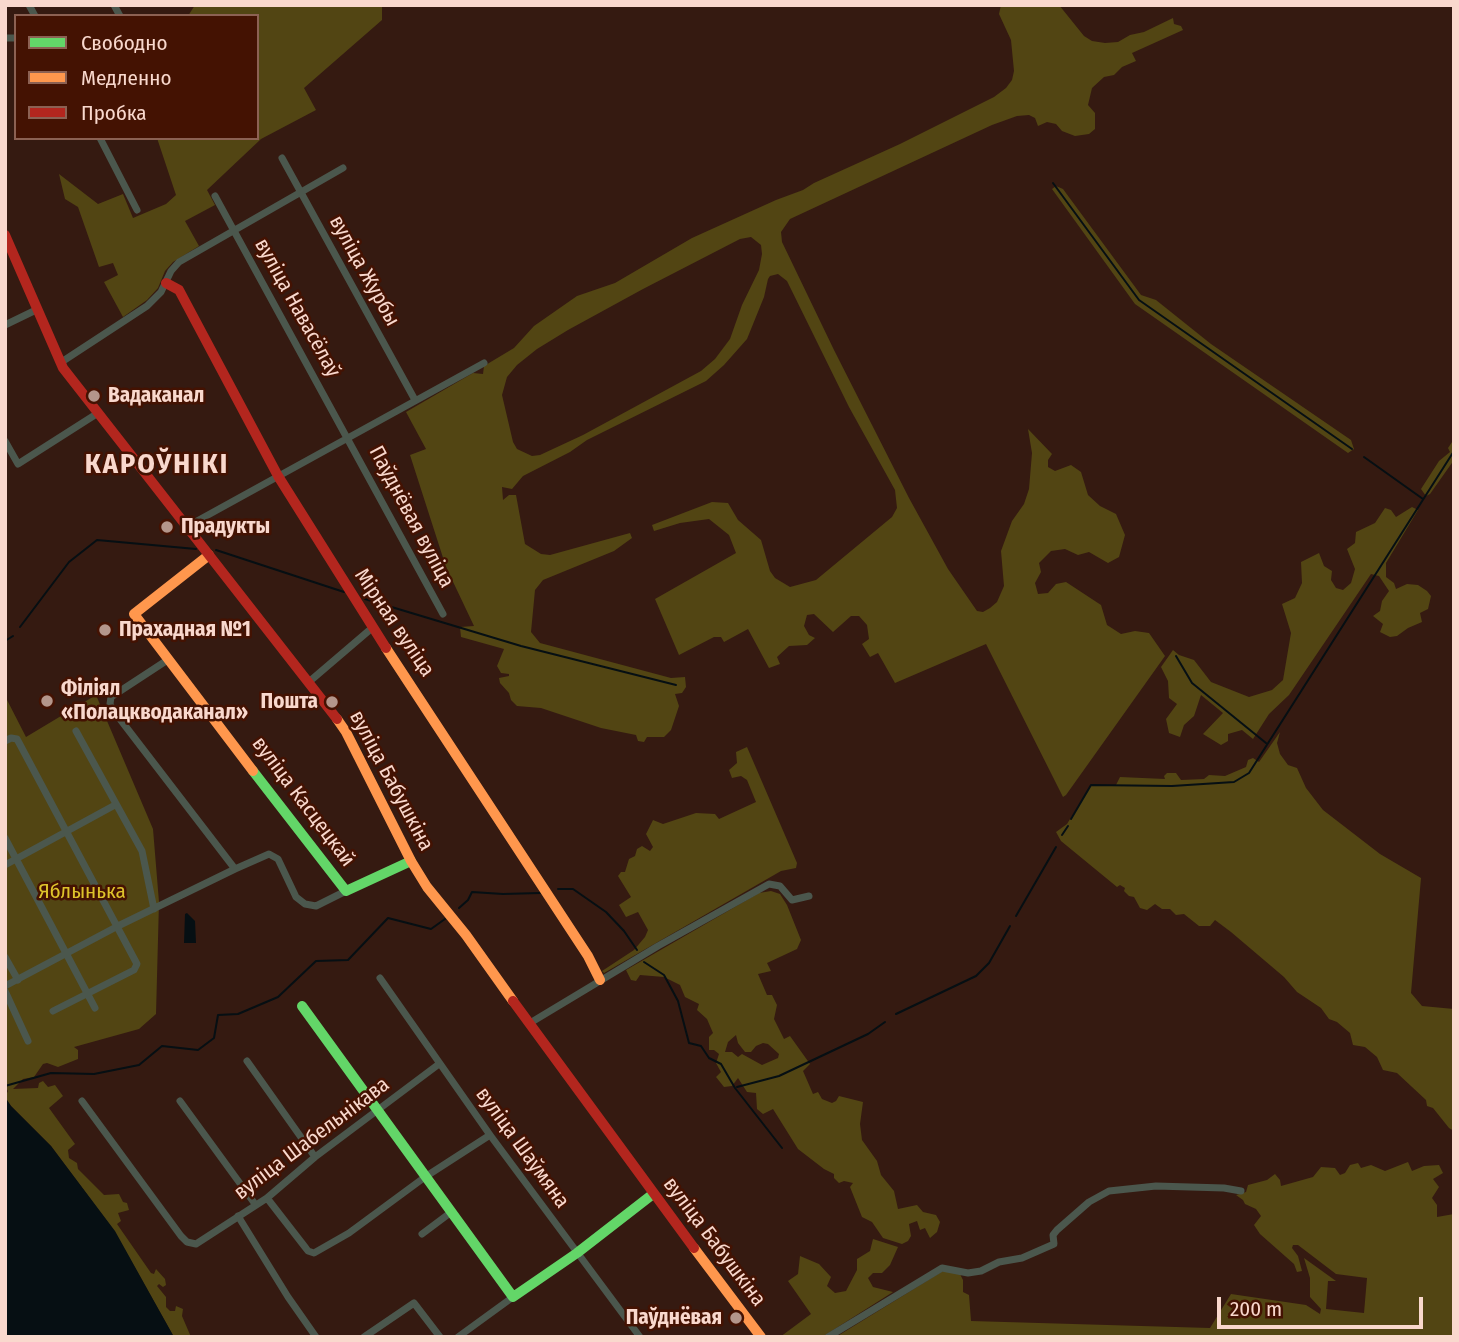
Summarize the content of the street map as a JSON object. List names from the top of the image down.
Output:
{
  "streets": {
    "street": [
      "вуліца Журбы",
      "вуліца Навасёлаў",
      "Паўднёвая вуліца",
      "Мірная вуліца",
      "вуліца Бабушкіна",
      "вуліца Касцецкай",
      "вуліца Шабельнікава",
      "вуліца Шаўмяна"
    ]
  },
  "crossings": [
    ["вуліца Навасёлаў", "Паўднёвая вуліца"],
    ["вуліца Бабушкіна", "вуліца Касцецкай"],
    ["вуліца Шабельнікава", "вуліца Шаўмяна"]
  ],
  "districts": ["КАРОЎНІКІ"],
  "parks": ["Яблынька"],
  "places": [
    "Вадаканал",
    "Прадукты",
    "Прахадная №1",
    "Філіял «Полацкводаканал»",
    "Пошта",
    "Паўднёвая"
  ],
  "legend": ["Свободно", "Медленно", "Пробка"],
  "scale_bar": "200 m"
}
